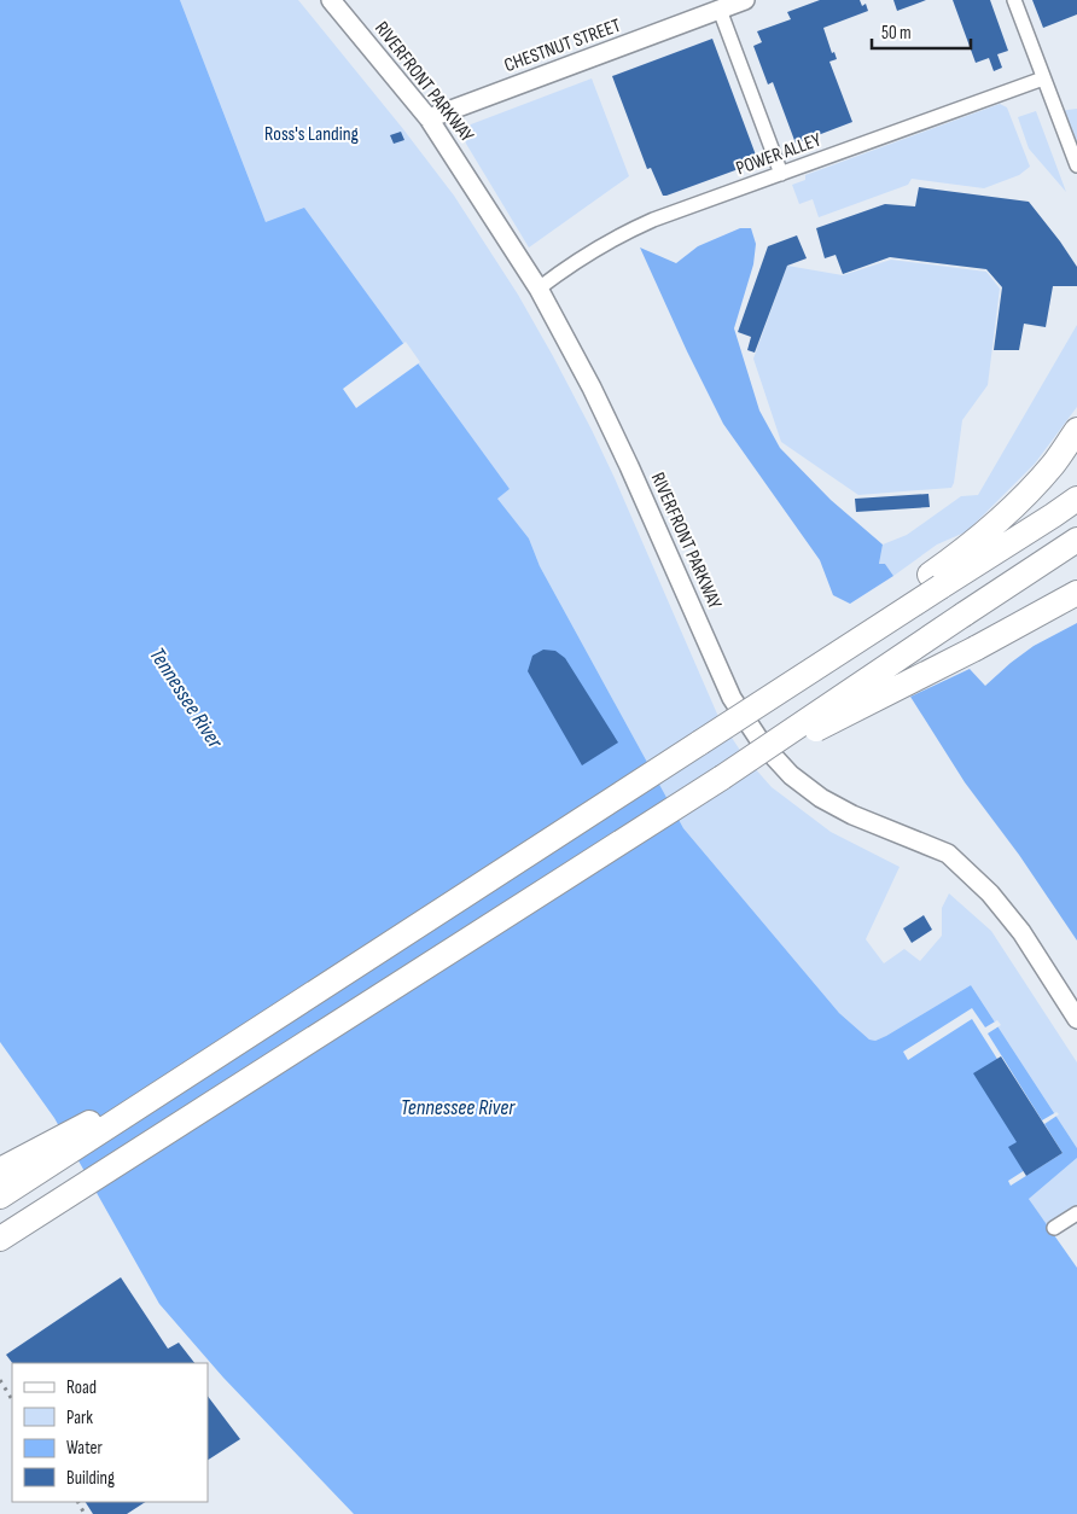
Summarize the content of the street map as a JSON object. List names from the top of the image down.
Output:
{
  "streets": {
    "main road": ["CHESTNUT STREET", "RIVERFRONT PARKWAY"],
    "street": ["POWER ALLEY"]
  },
  "crossings": [
    ["CHESTNUT STREET", "RIVERFRONT PARKWAY"],
    ["RIVERFRONT PARKWAY", "POWER ALLEY"]
  ],
  "water": ["Tennessee River"],
  "parks": ["Ross's Landing"],
  "legend": [
    "Road",
    "Park",
    "Water",
    "Building"
  ],
  "scale_bar": "50 m"
}
